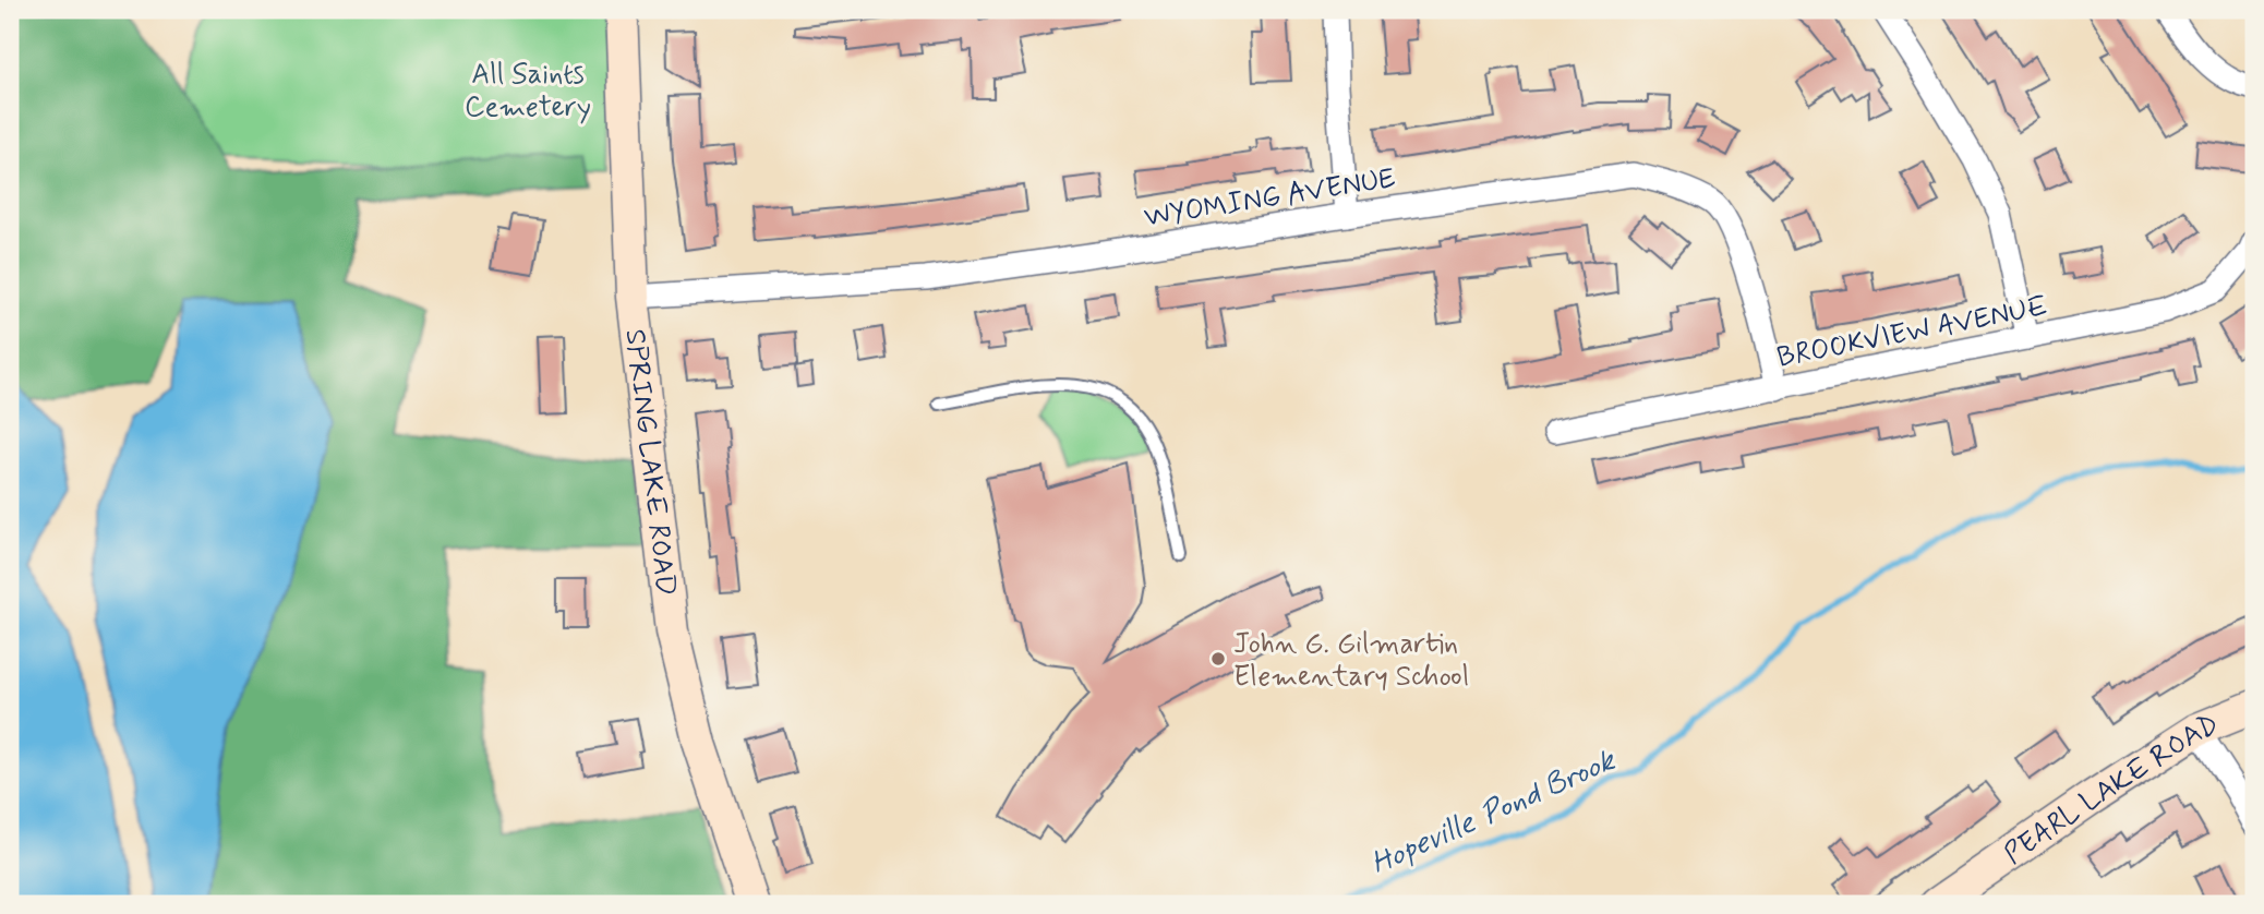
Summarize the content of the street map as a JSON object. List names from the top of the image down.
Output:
{
  "streets": {
    "main road": ["SPRING LAKE ROAD", "PEARL LAKE ROAD"],
    "street": ["WYOMING AVENUE", "BROOKVIEW AVENUE"]
  },
  "crossings": [
    ["WYOMING AVENUE", "BROOKVIEW AVENUE"],
    ["WYOMING AVENUE", "SPRING LAKE ROAD"]
  ],
  "water": ["Hopeville Pond Brook"],
  "parks": ["All Saints Cemetery"],
  "places": ["John G. Gilmartin Elementary School"]
}
